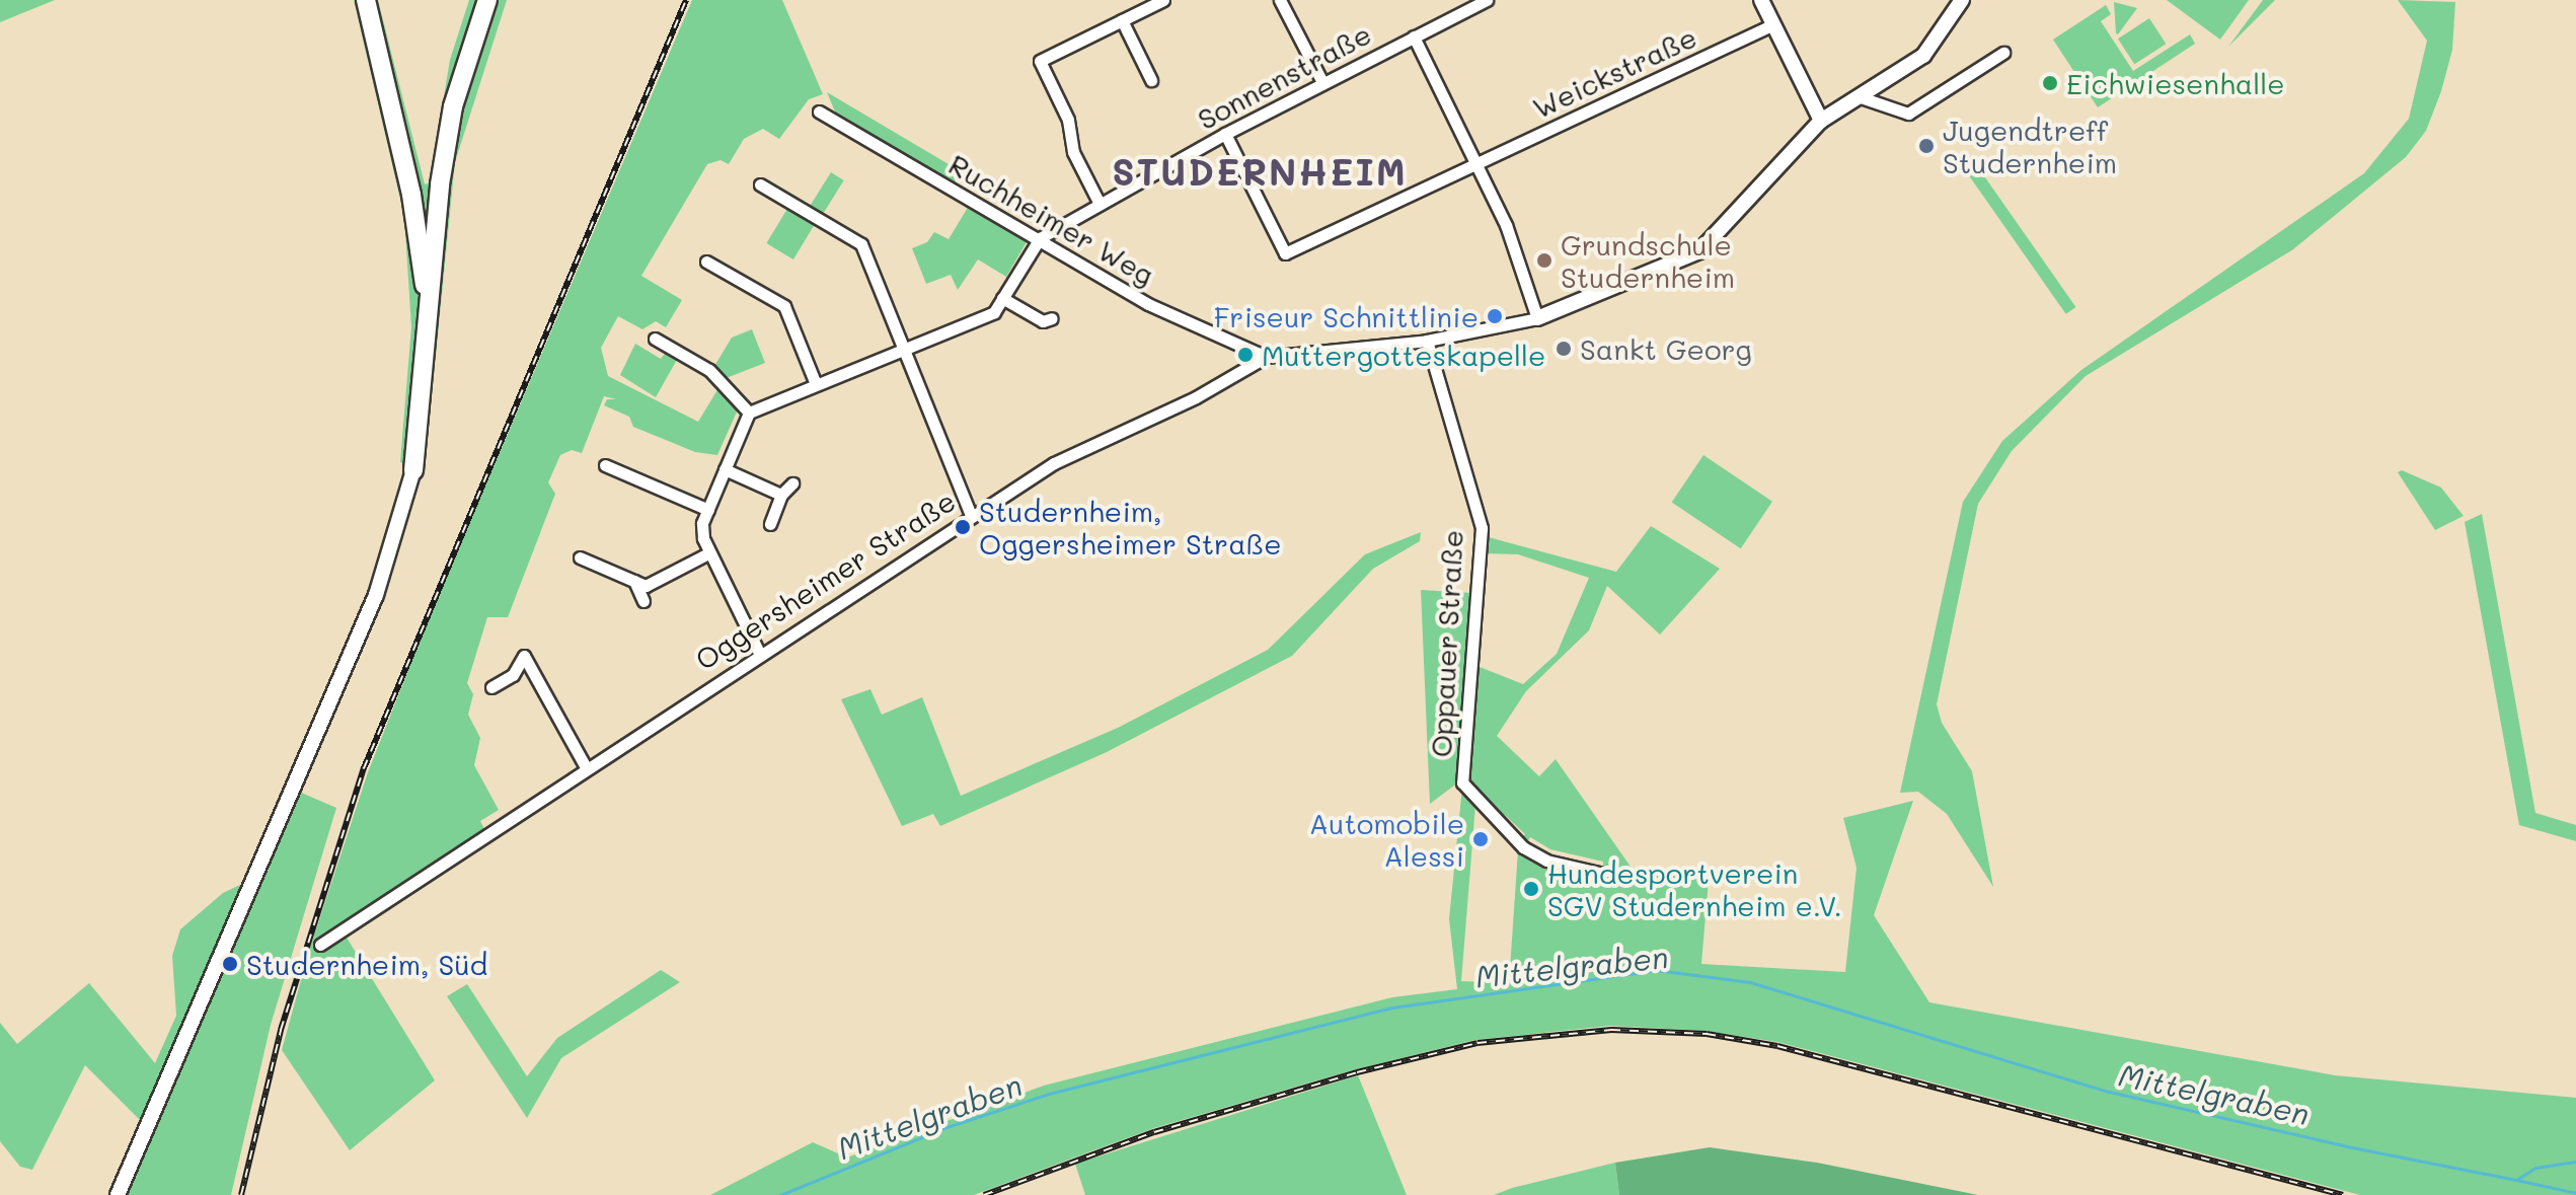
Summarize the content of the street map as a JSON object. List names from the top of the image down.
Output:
{
  "streets": {
    "street": [
      "Weickstraße",
      "Sonnenstraße",
      "Ruchheimer Weg",
      "Oggersheimer Straße",
      "Oppauer Straße"
    ]
  },
  "crossings": [
    ["Weickstraße", "Sonnenstraße"],
    ["Sonnenstraße", "Ruchheimer Weg"],
    ["Ruchheimer Weg", "Oggersheimer Straße"],
    ["Oggersheimer Straße", "Oppauer Straße"]
  ],
  "districts": ["STUDERNHEIM"],
  "water": ["Mittelgraben"],
  "places": [
    "Eichwiesenhalle",
    "Jugendtreff Studernheim",
    "Grundschule Studernheim",
    "Friseur Schnittlinie",
    "Sankt Georg",
    "Muttergotteskapelle",
    "Studernheim, Oggersheimer Straße",
    "Automobile Alessi",
    "Hundesportverein SGV Studernheim e.V.",
    "Studernheim, Süd"
  ]
}
